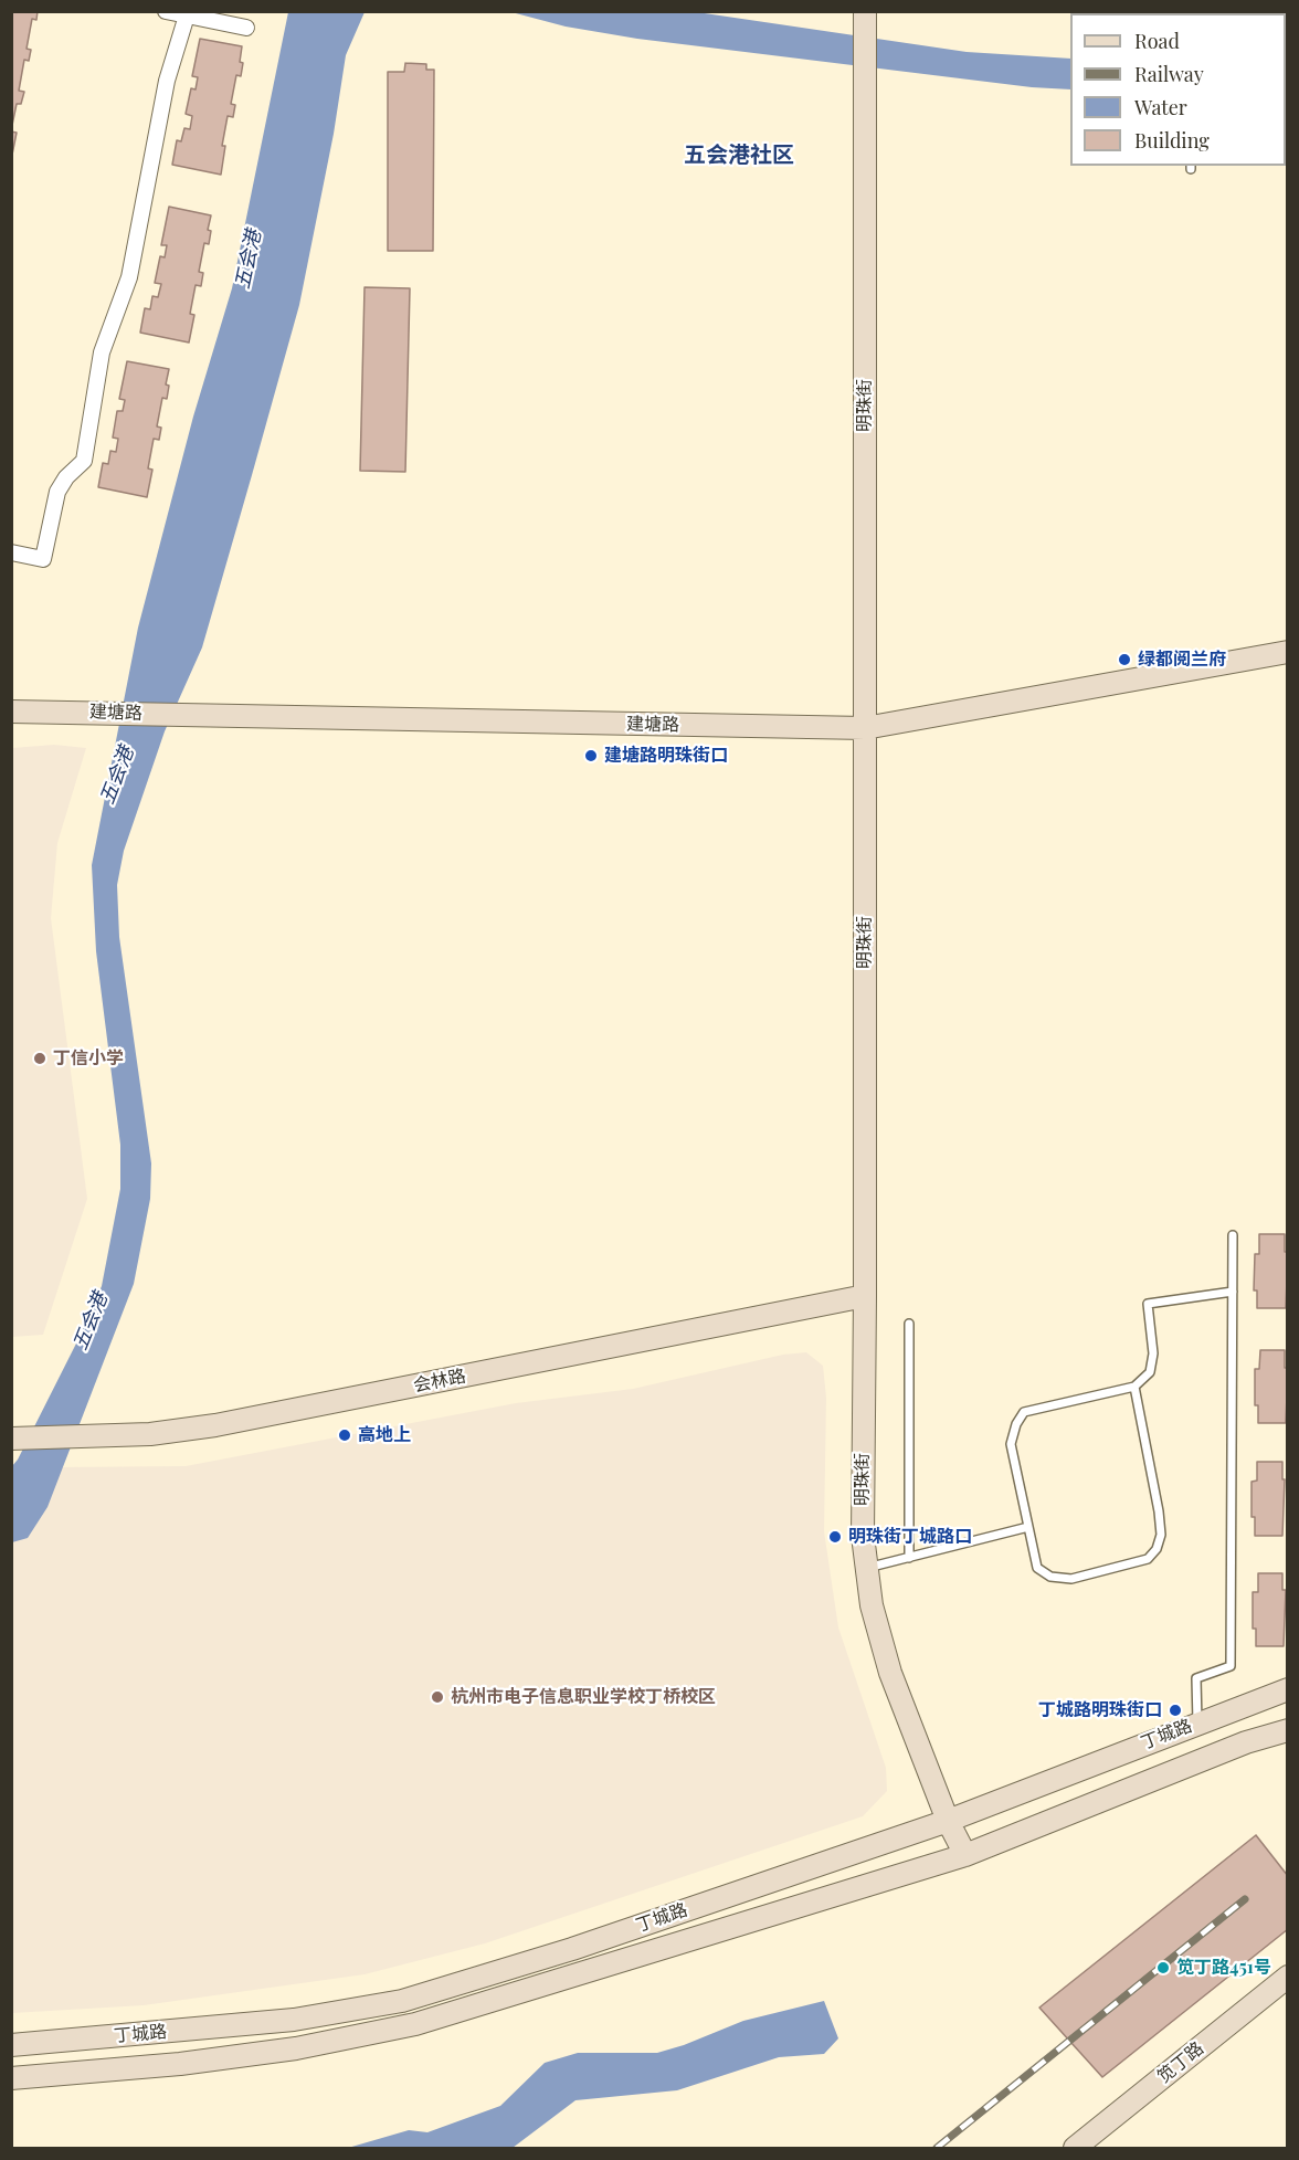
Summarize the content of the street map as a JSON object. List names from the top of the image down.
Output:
{
  "streets": {
    "street": [
      "明珠街",
      "建塘路",
      "会林路",
      "丁城路",
      "笕丁路"
    ]
  },
  "crossings": [
    ["明珠街", "建塘路"],
    ["明珠街", "会林路"],
    ["明珠街", "丁城路"]
  ],
  "districts": ["五会港社区"],
  "water": ["五会港"],
  "places": [
    "绿都阅兰府",
    "建塘路明珠街口",
    "丁信小学",
    "高地上",
    "明珠街丁城路口",
    "杭州市电子信息职业学校丁桥校区",
    "丁城路明珠街口",
    "笕丁路451号"
  ],
  "legend": [
    "Road",
    "Railway",
    "Water",
    "Building"
  ]
}
